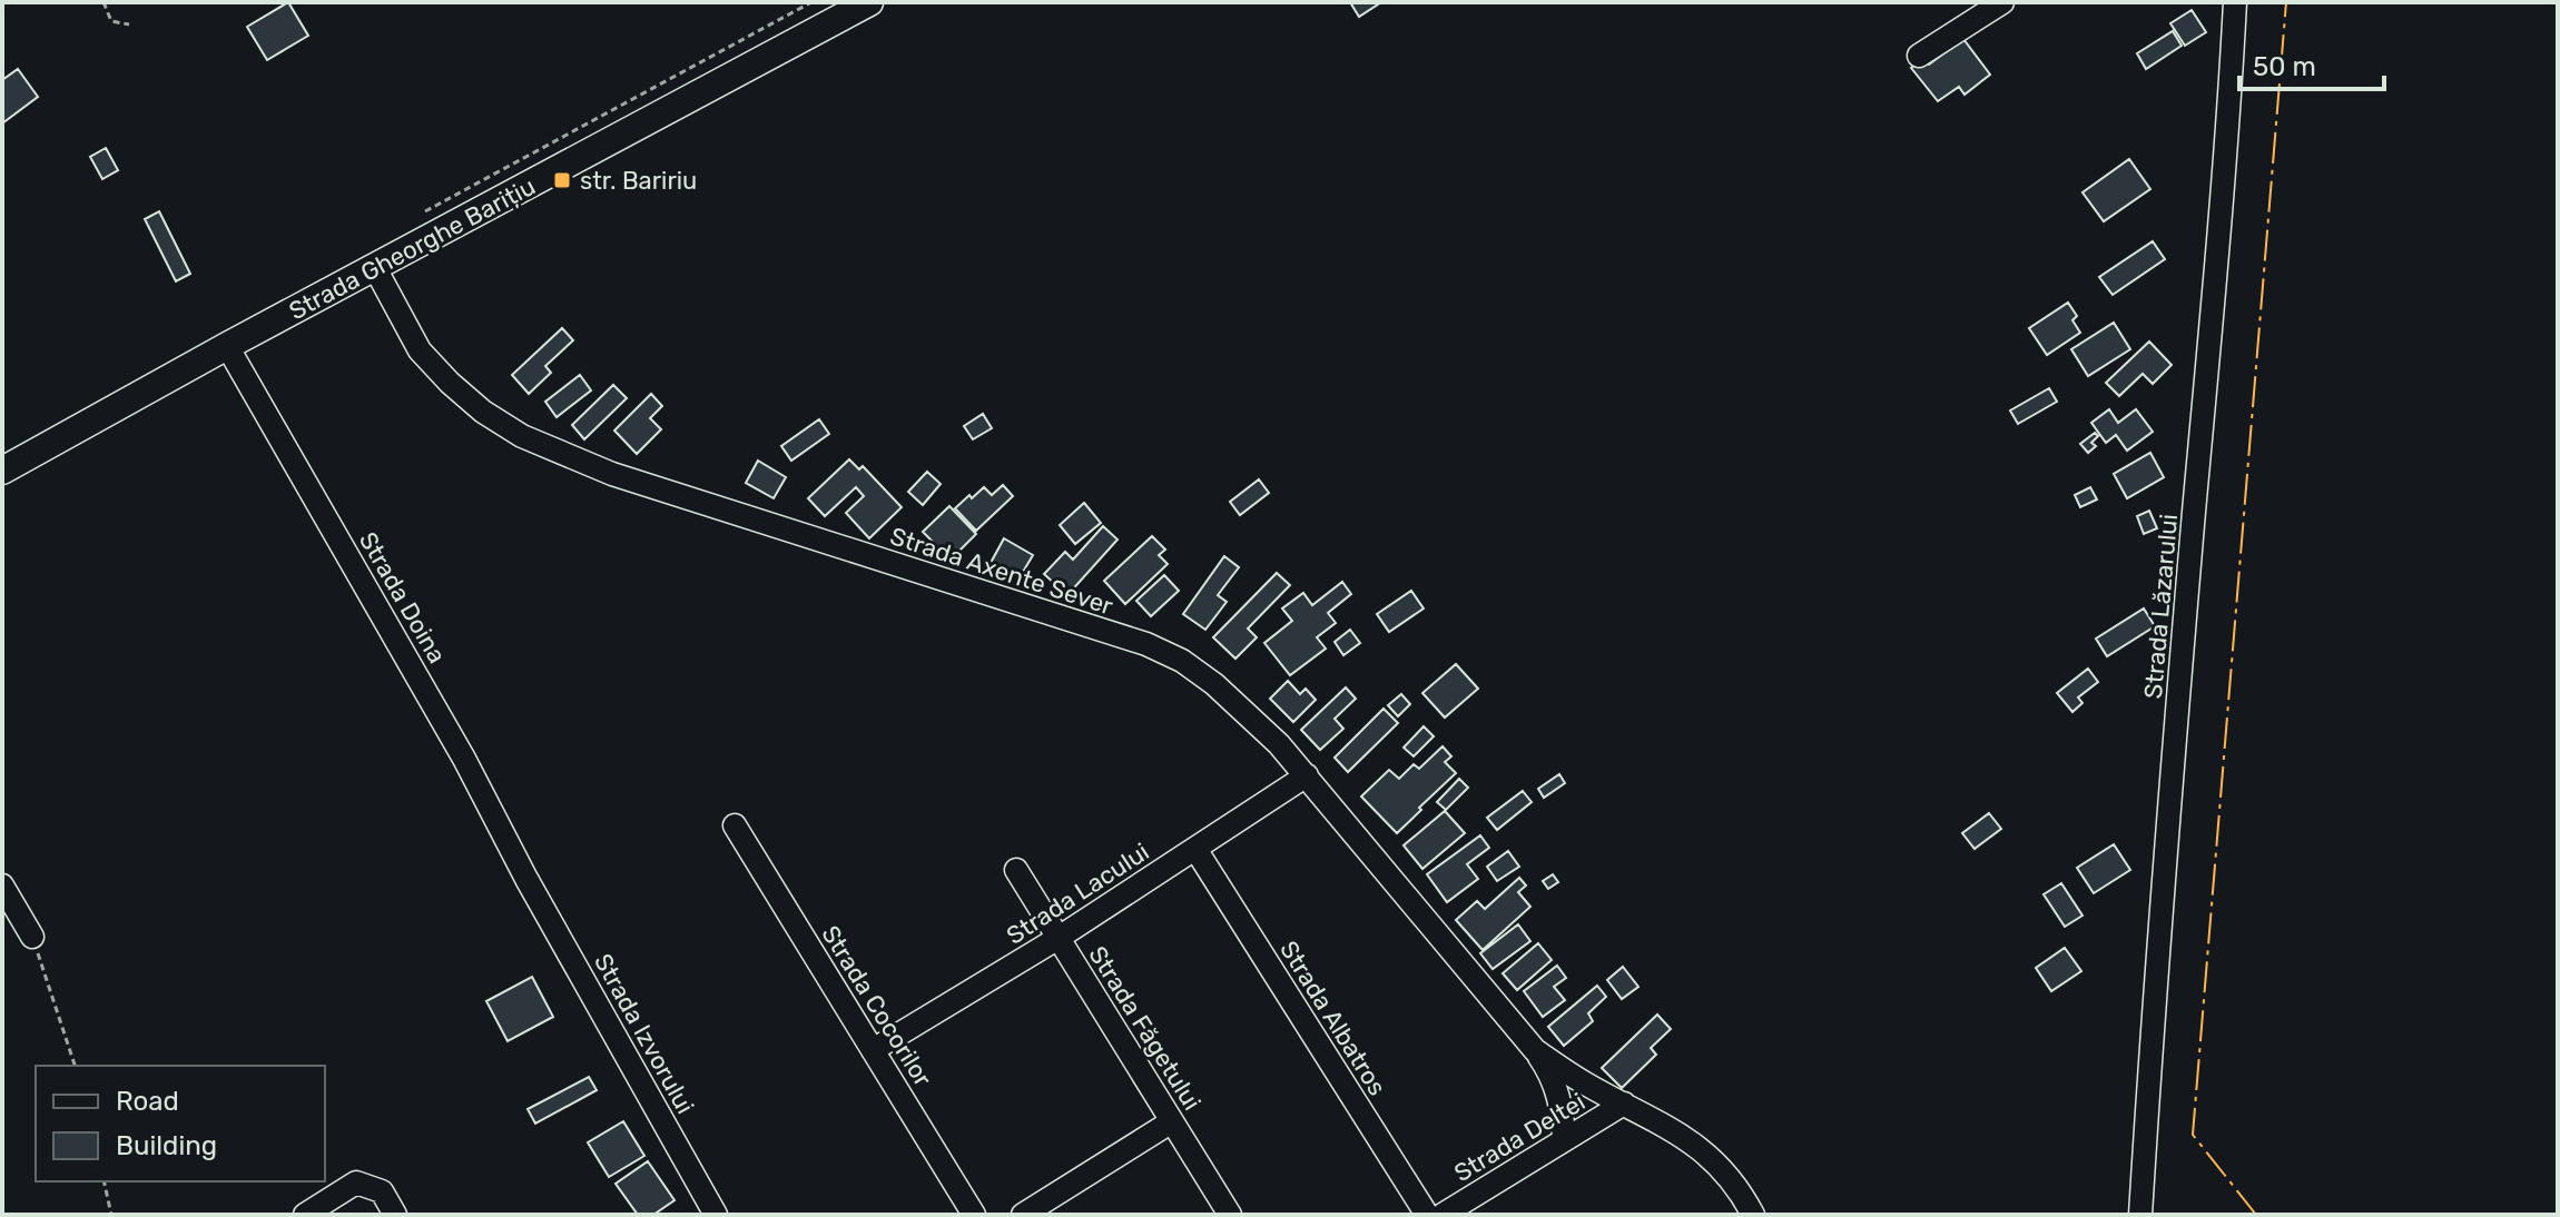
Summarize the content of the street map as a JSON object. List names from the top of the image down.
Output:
{
  "streets": {
    "main road": ["Strada Gheorghe Barițiu"],
    "street": [
      "Strada Axente Sever",
      "Strada Doina",
      "Strada Lăzarului",
      "Strada Lacului",
      "Strada Cocorilor",
      "Strada Albatros",
      "Strada Făgetului",
      "Strada Izvorului",
      "Strada Deltei"
    ]
  },
  "crossings": [
    ["Strada Gheorghe Barițiu", "Strada Axente Sever"],
    ["Strada Gheorghe Barițiu", "Strada Doina"],
    ["Strada Axente Sever", "Strada Lacului"],
    ["Strada Axente Sever", "Strada Deltei"],
    ["Strada Doina", "Strada Izvorului"],
    ["Strada Lacului", "Strada Cocorilor"],
    ["Strada Lacului", "Strada Albatros"],
    ["Strada Lacului", "Strada Făgetului"]
  ],
  "places": {
    "transit": ["str. Baririu"]
  },
  "legend": ["Road", "Building"],
  "scale_bar": "50 m"
}
